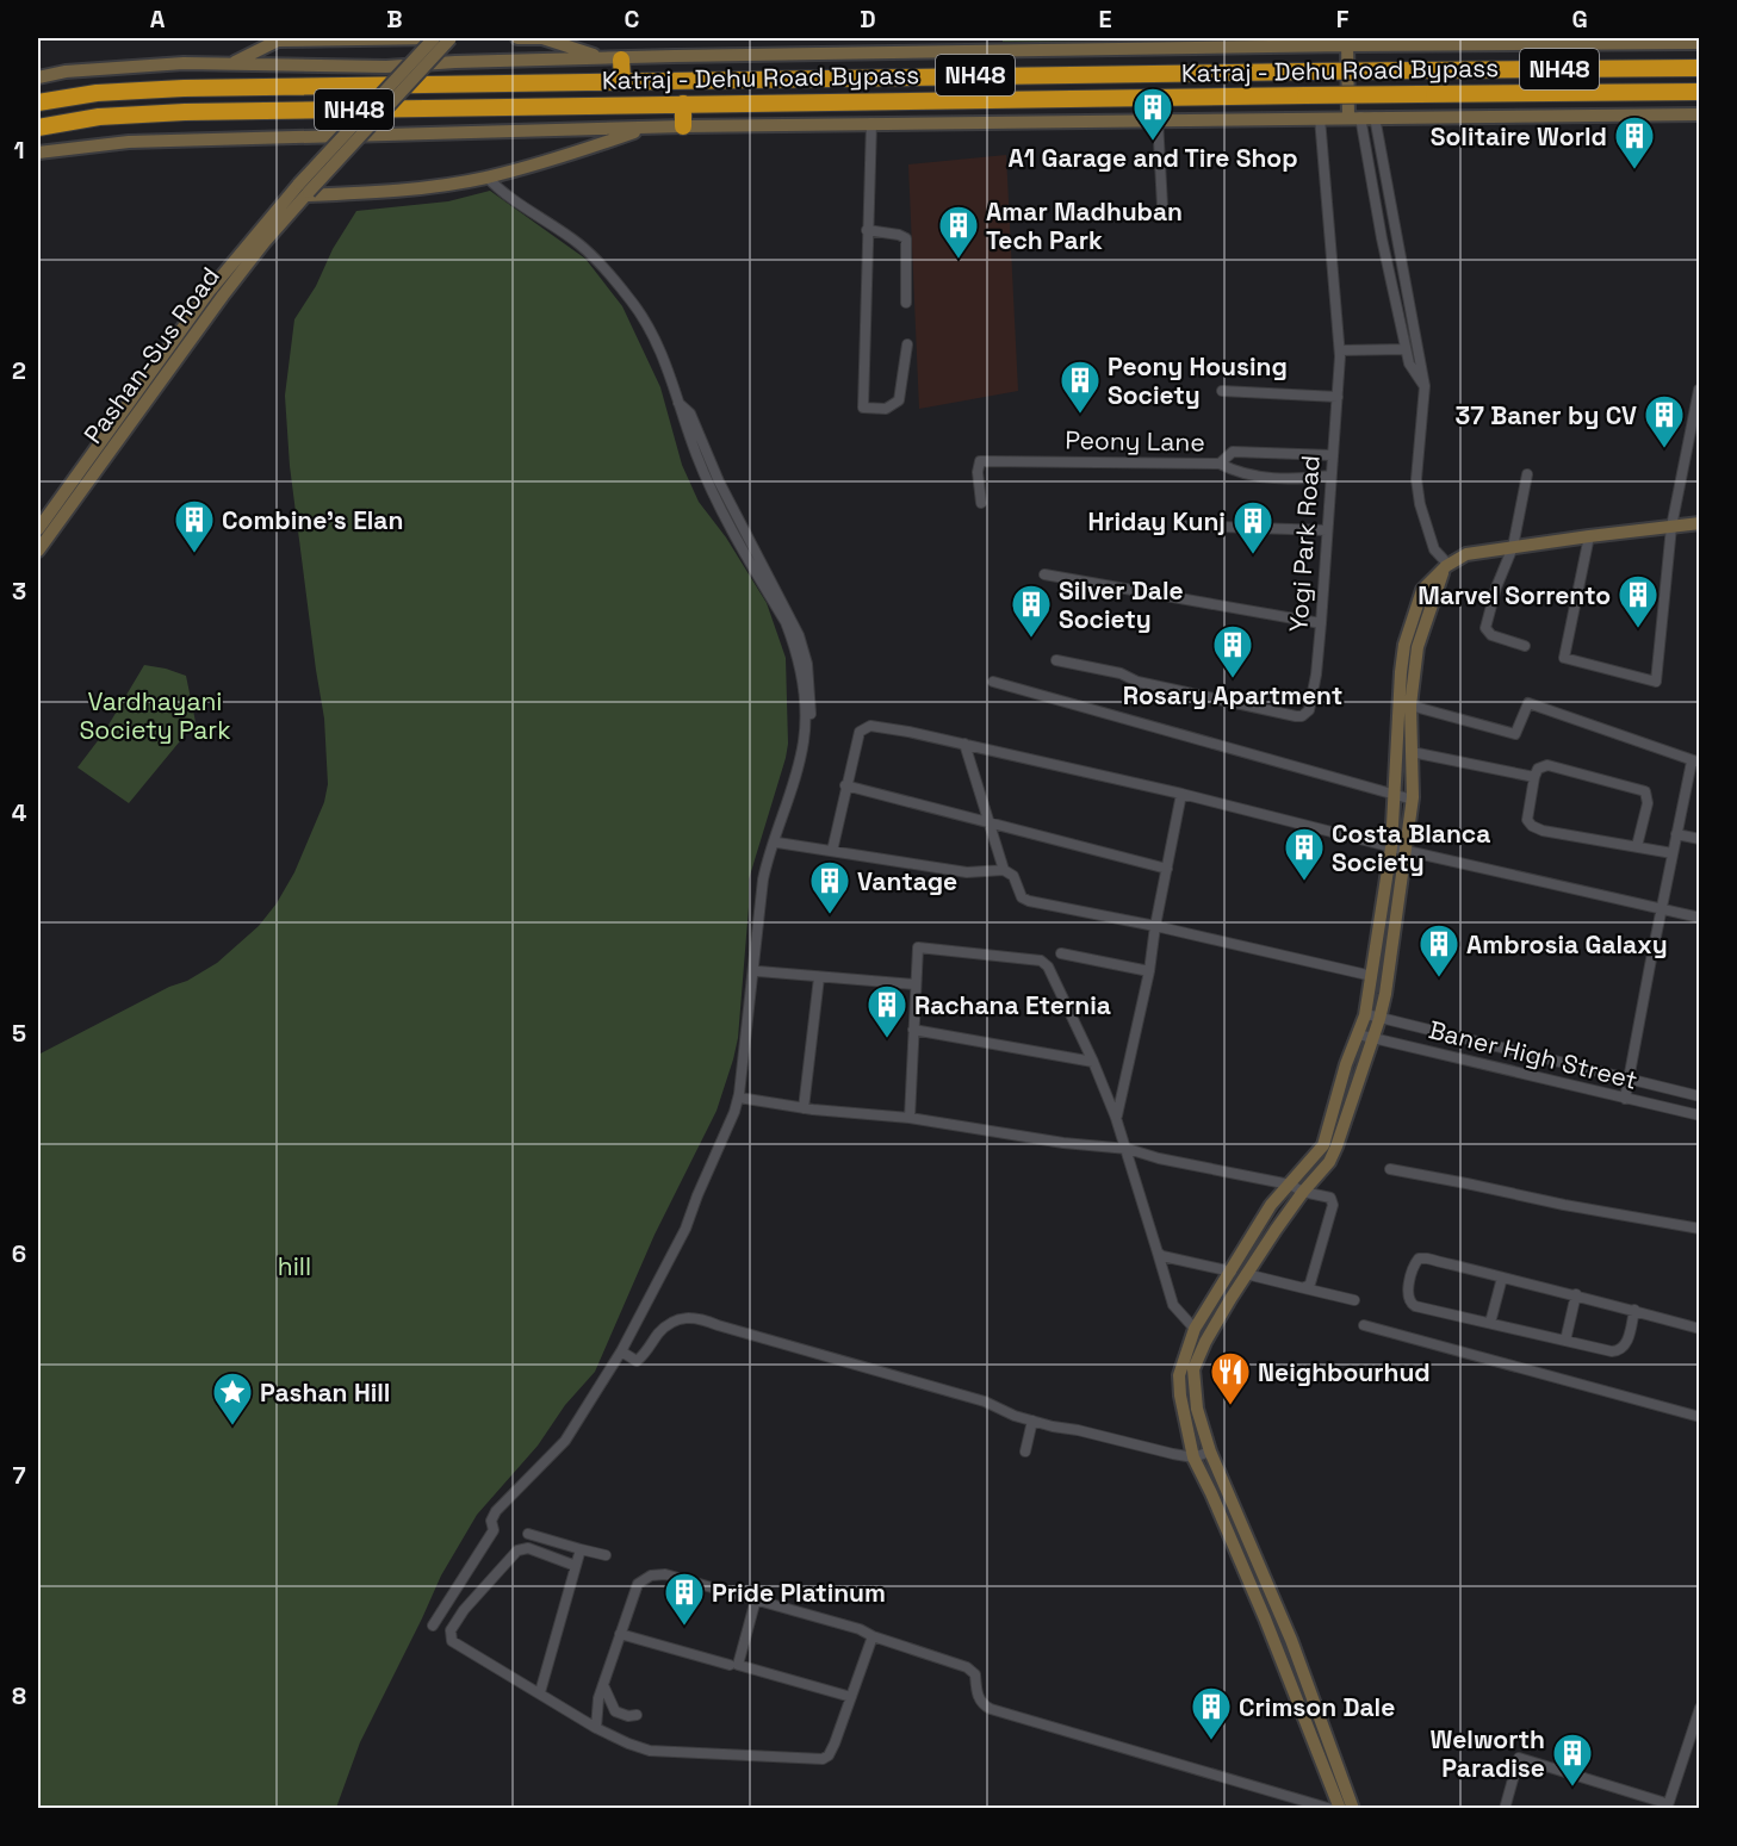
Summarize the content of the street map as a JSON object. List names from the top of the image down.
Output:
{
  "streets": {
    "highway": ["NH48", "Katraj - Dehu Road Bypass"],
    "street": [
      "Pashan-Sus Road",
      "Peony Lane",
      "Yogi Park Road",
      "Baner High Street"
    ]
  },
  "crossings": [
    ["Peony Lane", "Yogi Park Road"]
  ],
  "parks": ["Vardhayani Society Park", "hill"],
  "places": {
    "building": [
      "A1 Garage and Tire Shop",
      "Solitaire World",
      "Amar Madhuban Tech Park",
      "Peony Housing Society",
      "37 Baner by CV",
      "Combine's Elan",
      "Hriday Kunj",
      "Marvel Sorrento",
      "Silver Dale Society",
      "Rosary Apartment",
      "Costa Blanca Society",
      "Vantage",
      "Ambrosia Galaxy",
      "Rachana Eternia",
      "Pride Platinum",
      "Crimson Dale",
      "Welworth Paradise"
    ],
    "restaurant": ["Neighbourhud"],
    "place": ["Pashan Hill"]
  },
  "grid": {
    "columns": [
      "A",
      "B",
      "C",
      "D",
      "E",
      "F",
      "G"
    ],
    "rows": [
      "1",
      "2",
      "3",
      "4",
      "5",
      "6",
      "7",
      "8"
    ]
  }
}
